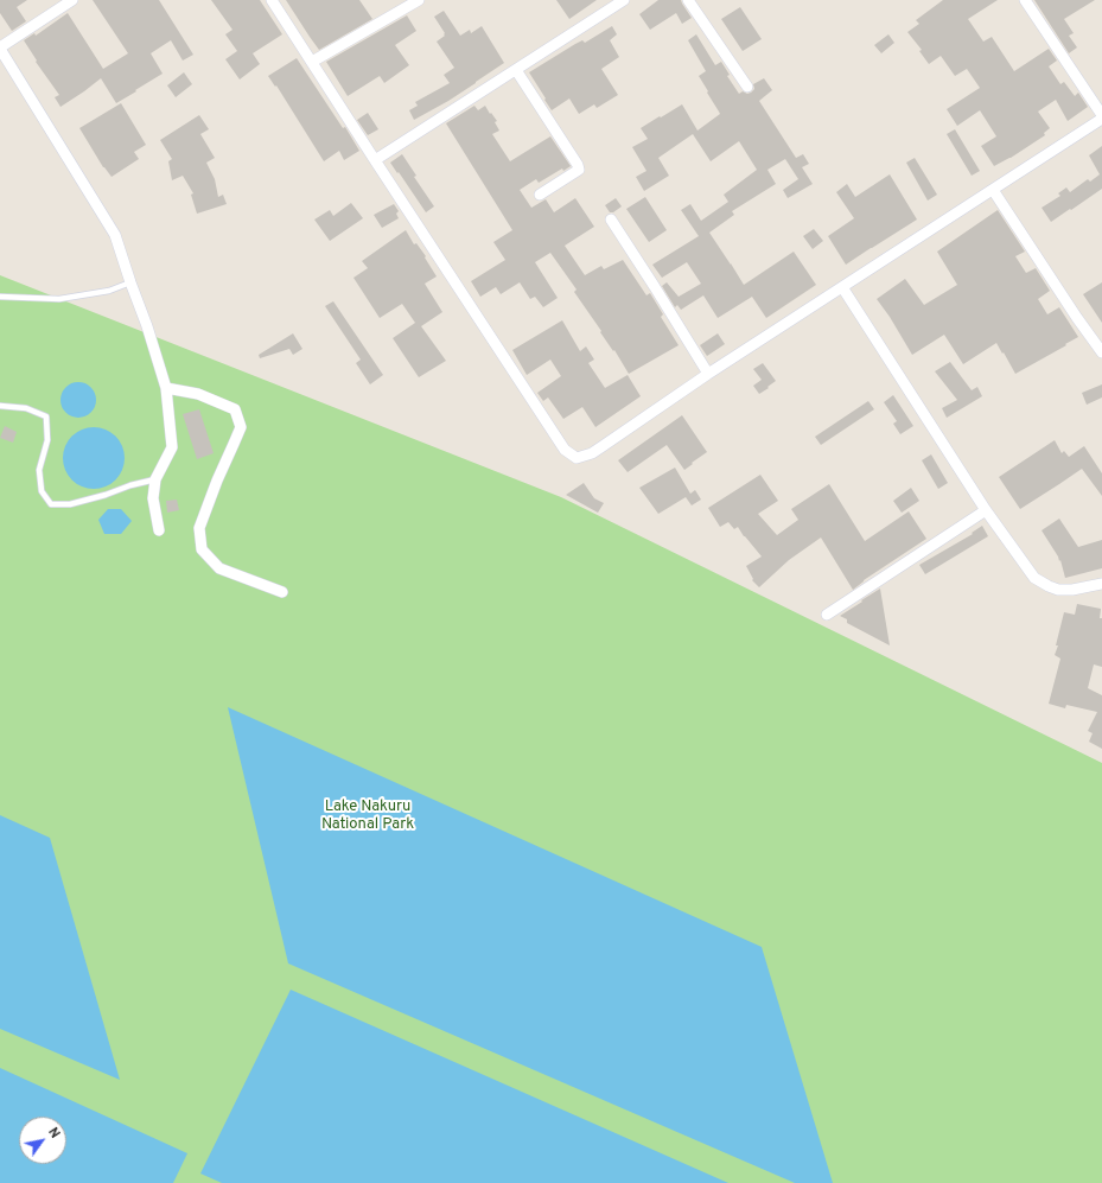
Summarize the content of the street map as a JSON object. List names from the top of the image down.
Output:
{
  "parks": ["Lake Nakuru National Park"],
  "north": "top right"
}
